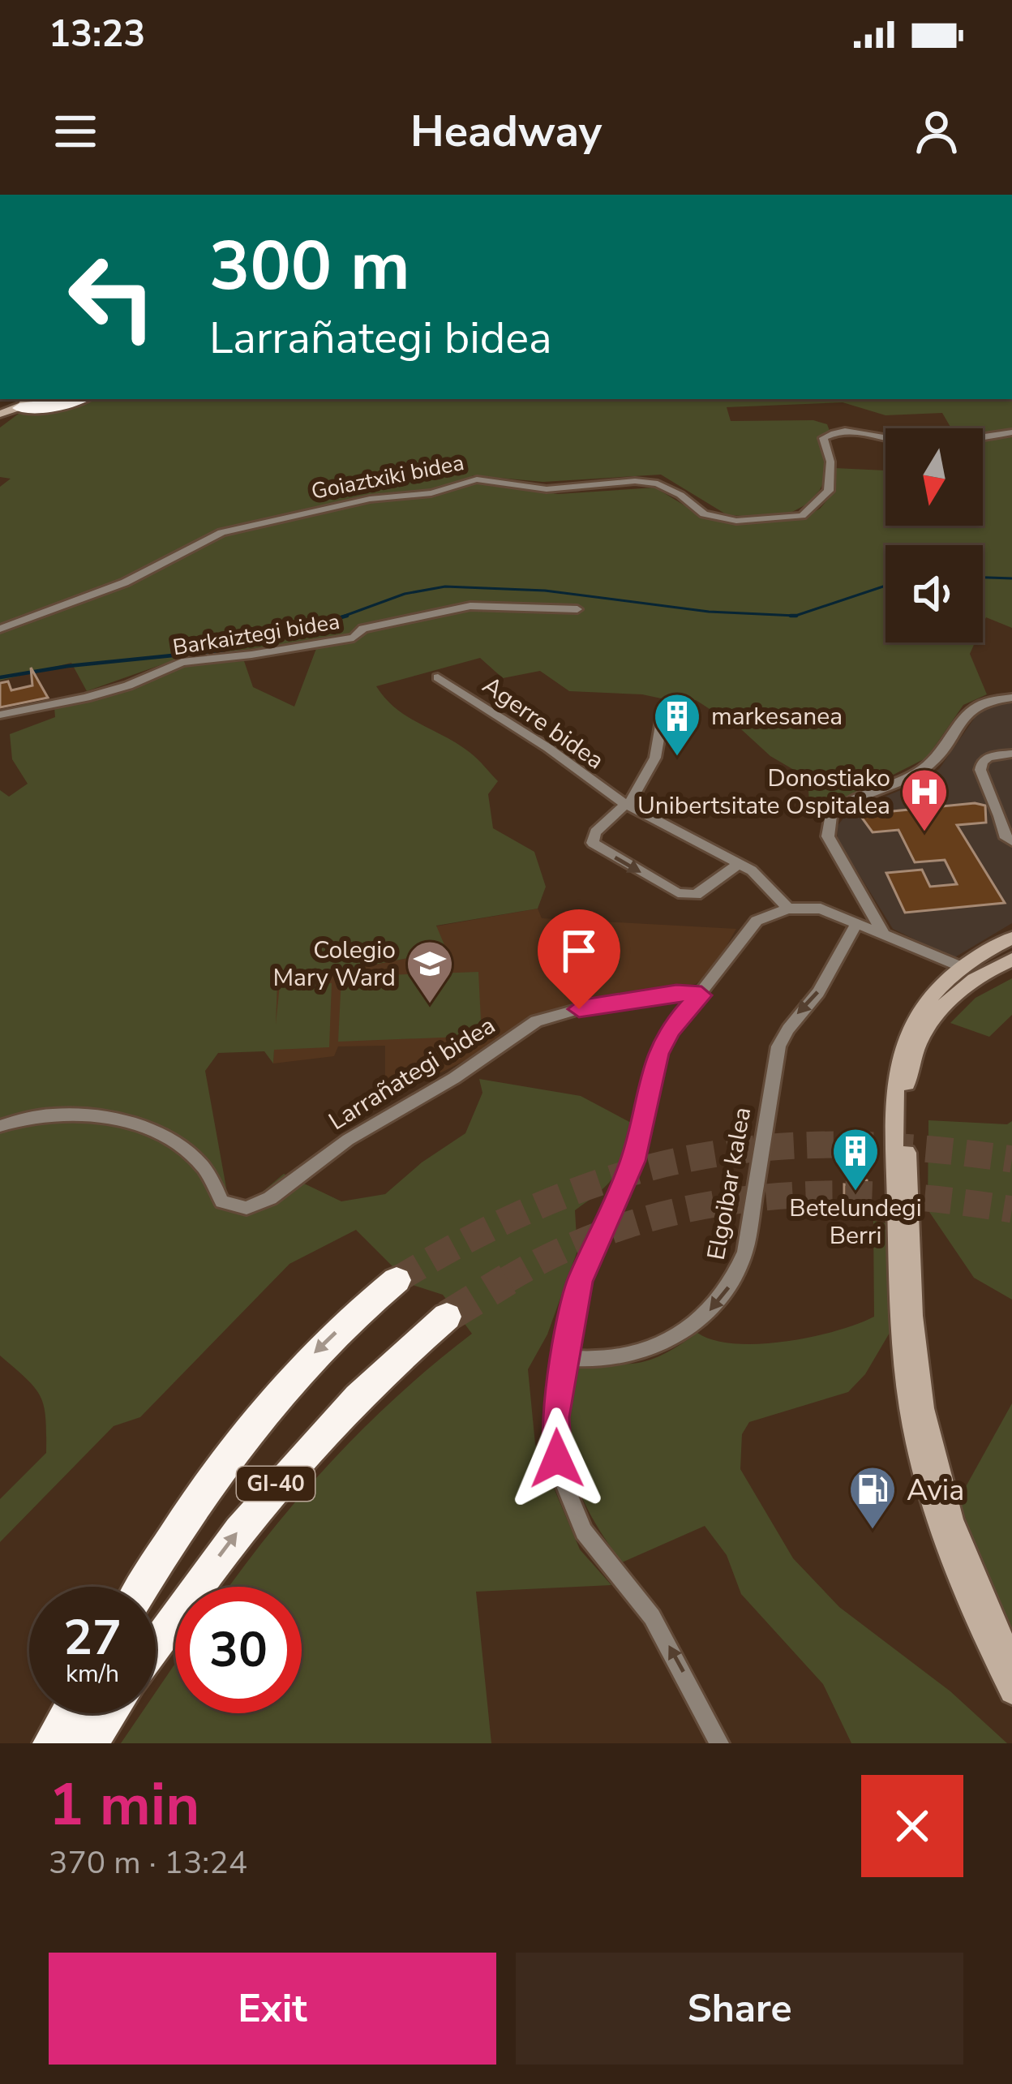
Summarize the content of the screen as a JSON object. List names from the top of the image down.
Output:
{
  "streets": {
    "highway": ["GI-40"],
    "street": [
      "Goiaztxiki bidea",
      "Barkaiztegi bidea",
      "Agerre bidea",
      "Larrañategi bidea",
      "Elgoibar kalea"
    ]
  },
  "places": {
    "building": ["markesanea", "Betelundegi Berri"],
    "hospital": ["Donostiako Unibertsitate Ospitalea"],
    "school or university": ["Colegio Mary Ward"],
    "fuel station": ["Avia"]
  },
  "north": "bottom",
  "page": {
    "status": "13:23",
    "header": "Headway",
    "turn": ["300 m", "Larrañategi bidea"],
    "speed": "27 km/h",
    "limit": "30",
    "heading": ["1 min", "370 m · 13:24"],
    "buttons": ["Exit", "Share"]
  }
}
